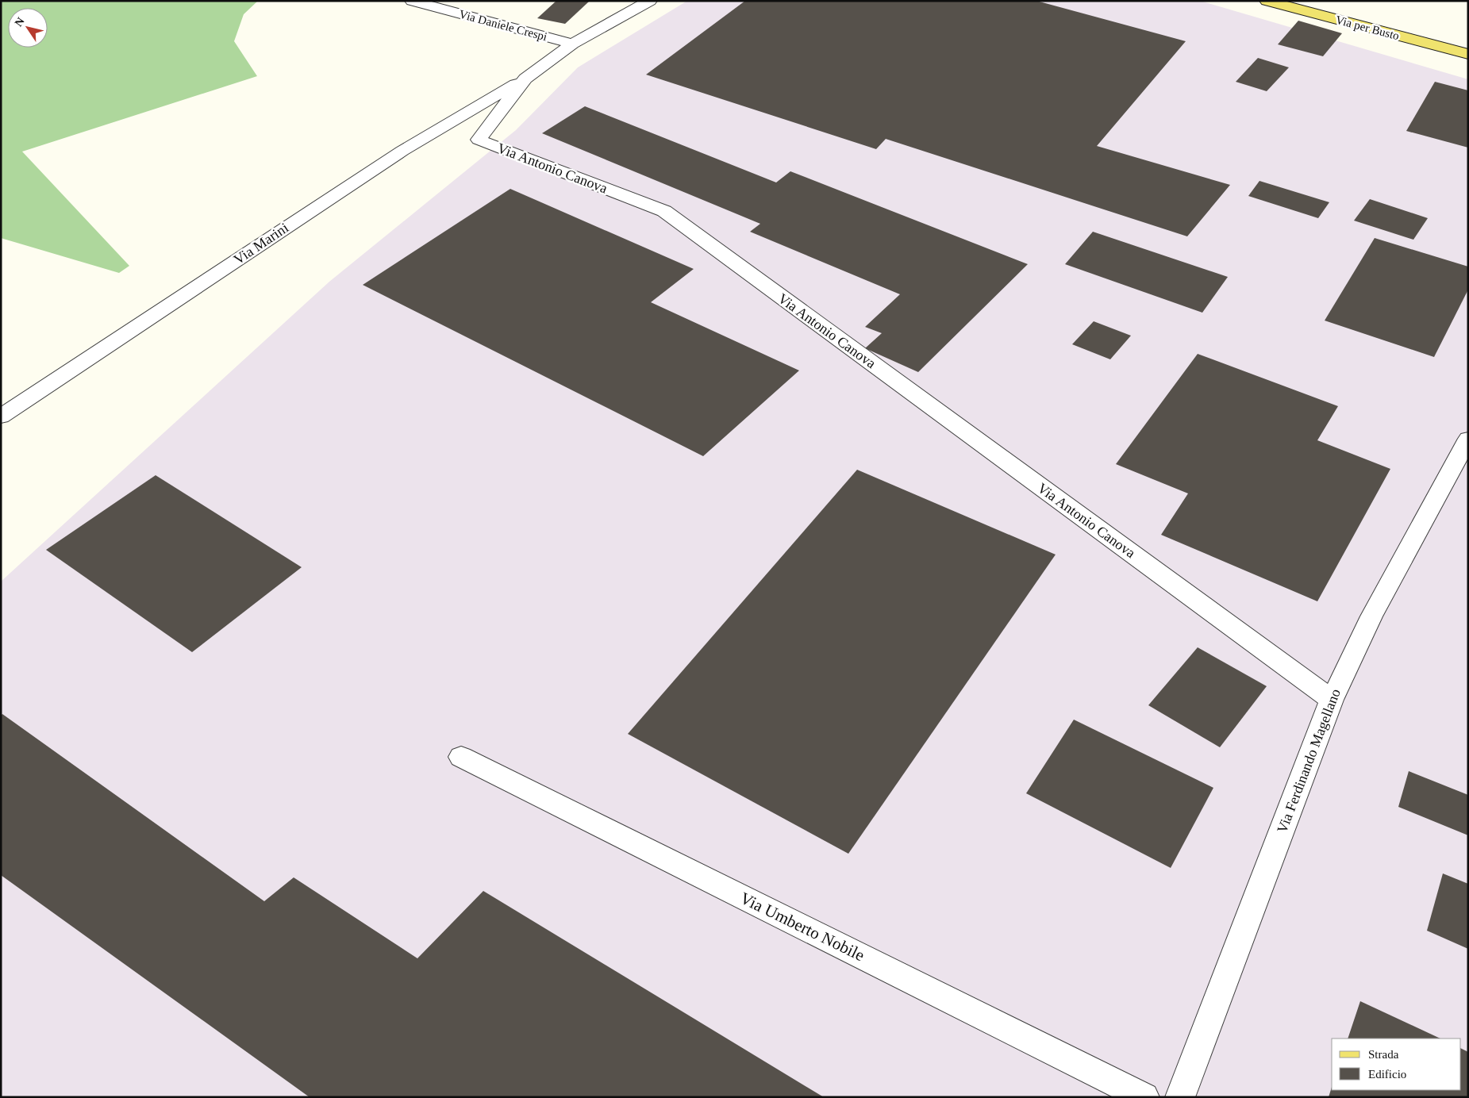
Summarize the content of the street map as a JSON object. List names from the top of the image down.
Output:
{
  "streets": {
    "main road": ["Via per Busto"],
    "street": [
      "Via Daniele Crespi",
      "Via Antonio Canova",
      "Via Marini",
      "Via Ferdinando Magellano",
      "Via Umberto Nobile"
    ]
  },
  "crossings": [
    ["Via Daniele Crespi", "Via Antonio Canova"],
    ["Via Antonio Canova", "Via Marini"],
    ["Via Antonio Canova", "Via Ferdinando Magellano"]
  ],
  "legend": ["Strada", "Edificio"],
  "north": "top left"
}
